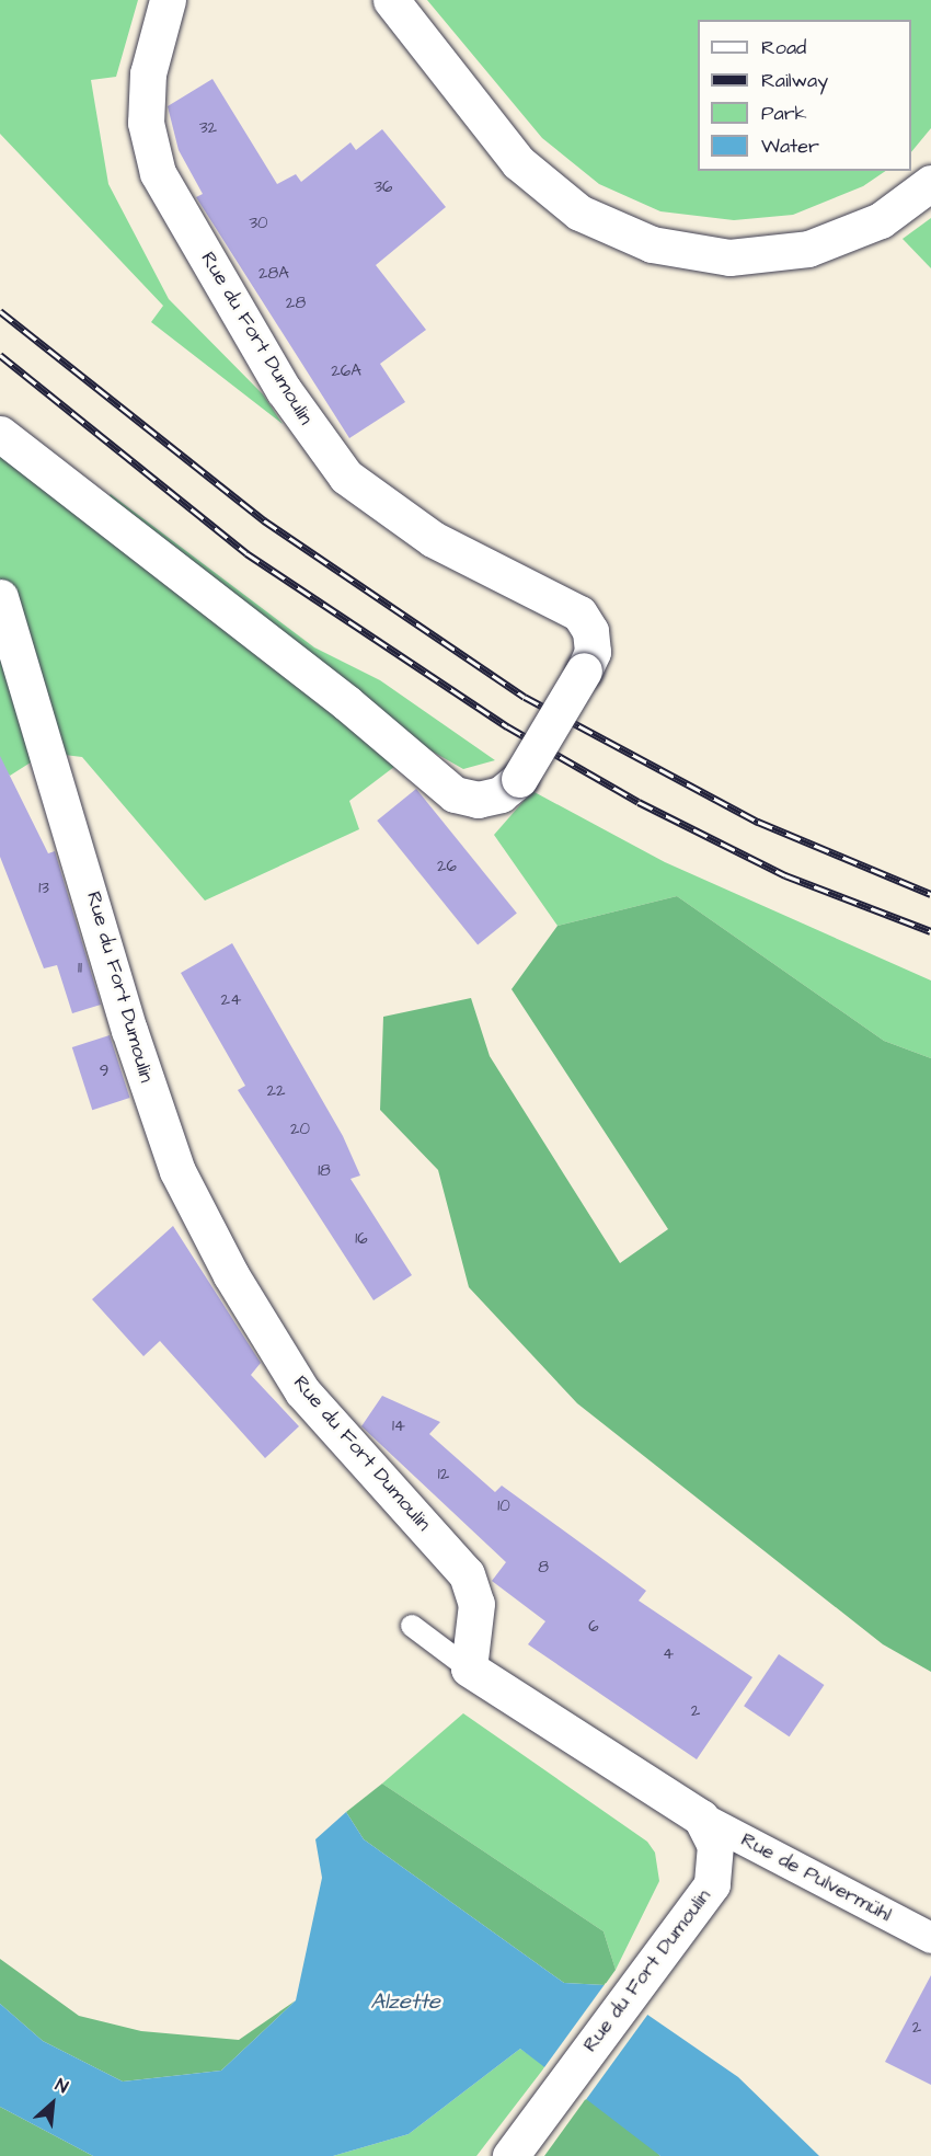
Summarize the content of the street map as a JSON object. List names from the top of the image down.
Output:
{
  "streets": {
    "street": ["Rue du Fort Dumoulin", "Rue de Pulvermühl"]
  },
  "crossings": [
    ["Rue du Fort Dumoulin", "Rue de Pulvermühl"]
  ],
  "water": ["Alzette"],
  "house_numbers": [
    "32",
    "36",
    "30",
    "28A",
    "28",
    "26A",
    "26",
    "13",
    "11",
    "24",
    "9",
    "22",
    "20",
    "18",
    "16",
    "14",
    "12",
    "10",
    "8",
    "6",
    "4",
    "2",
    "2"
  ],
  "legend": [
    "Road",
    "Railway",
    "Park",
    "Water"
  ],
  "north": "top right"
}
